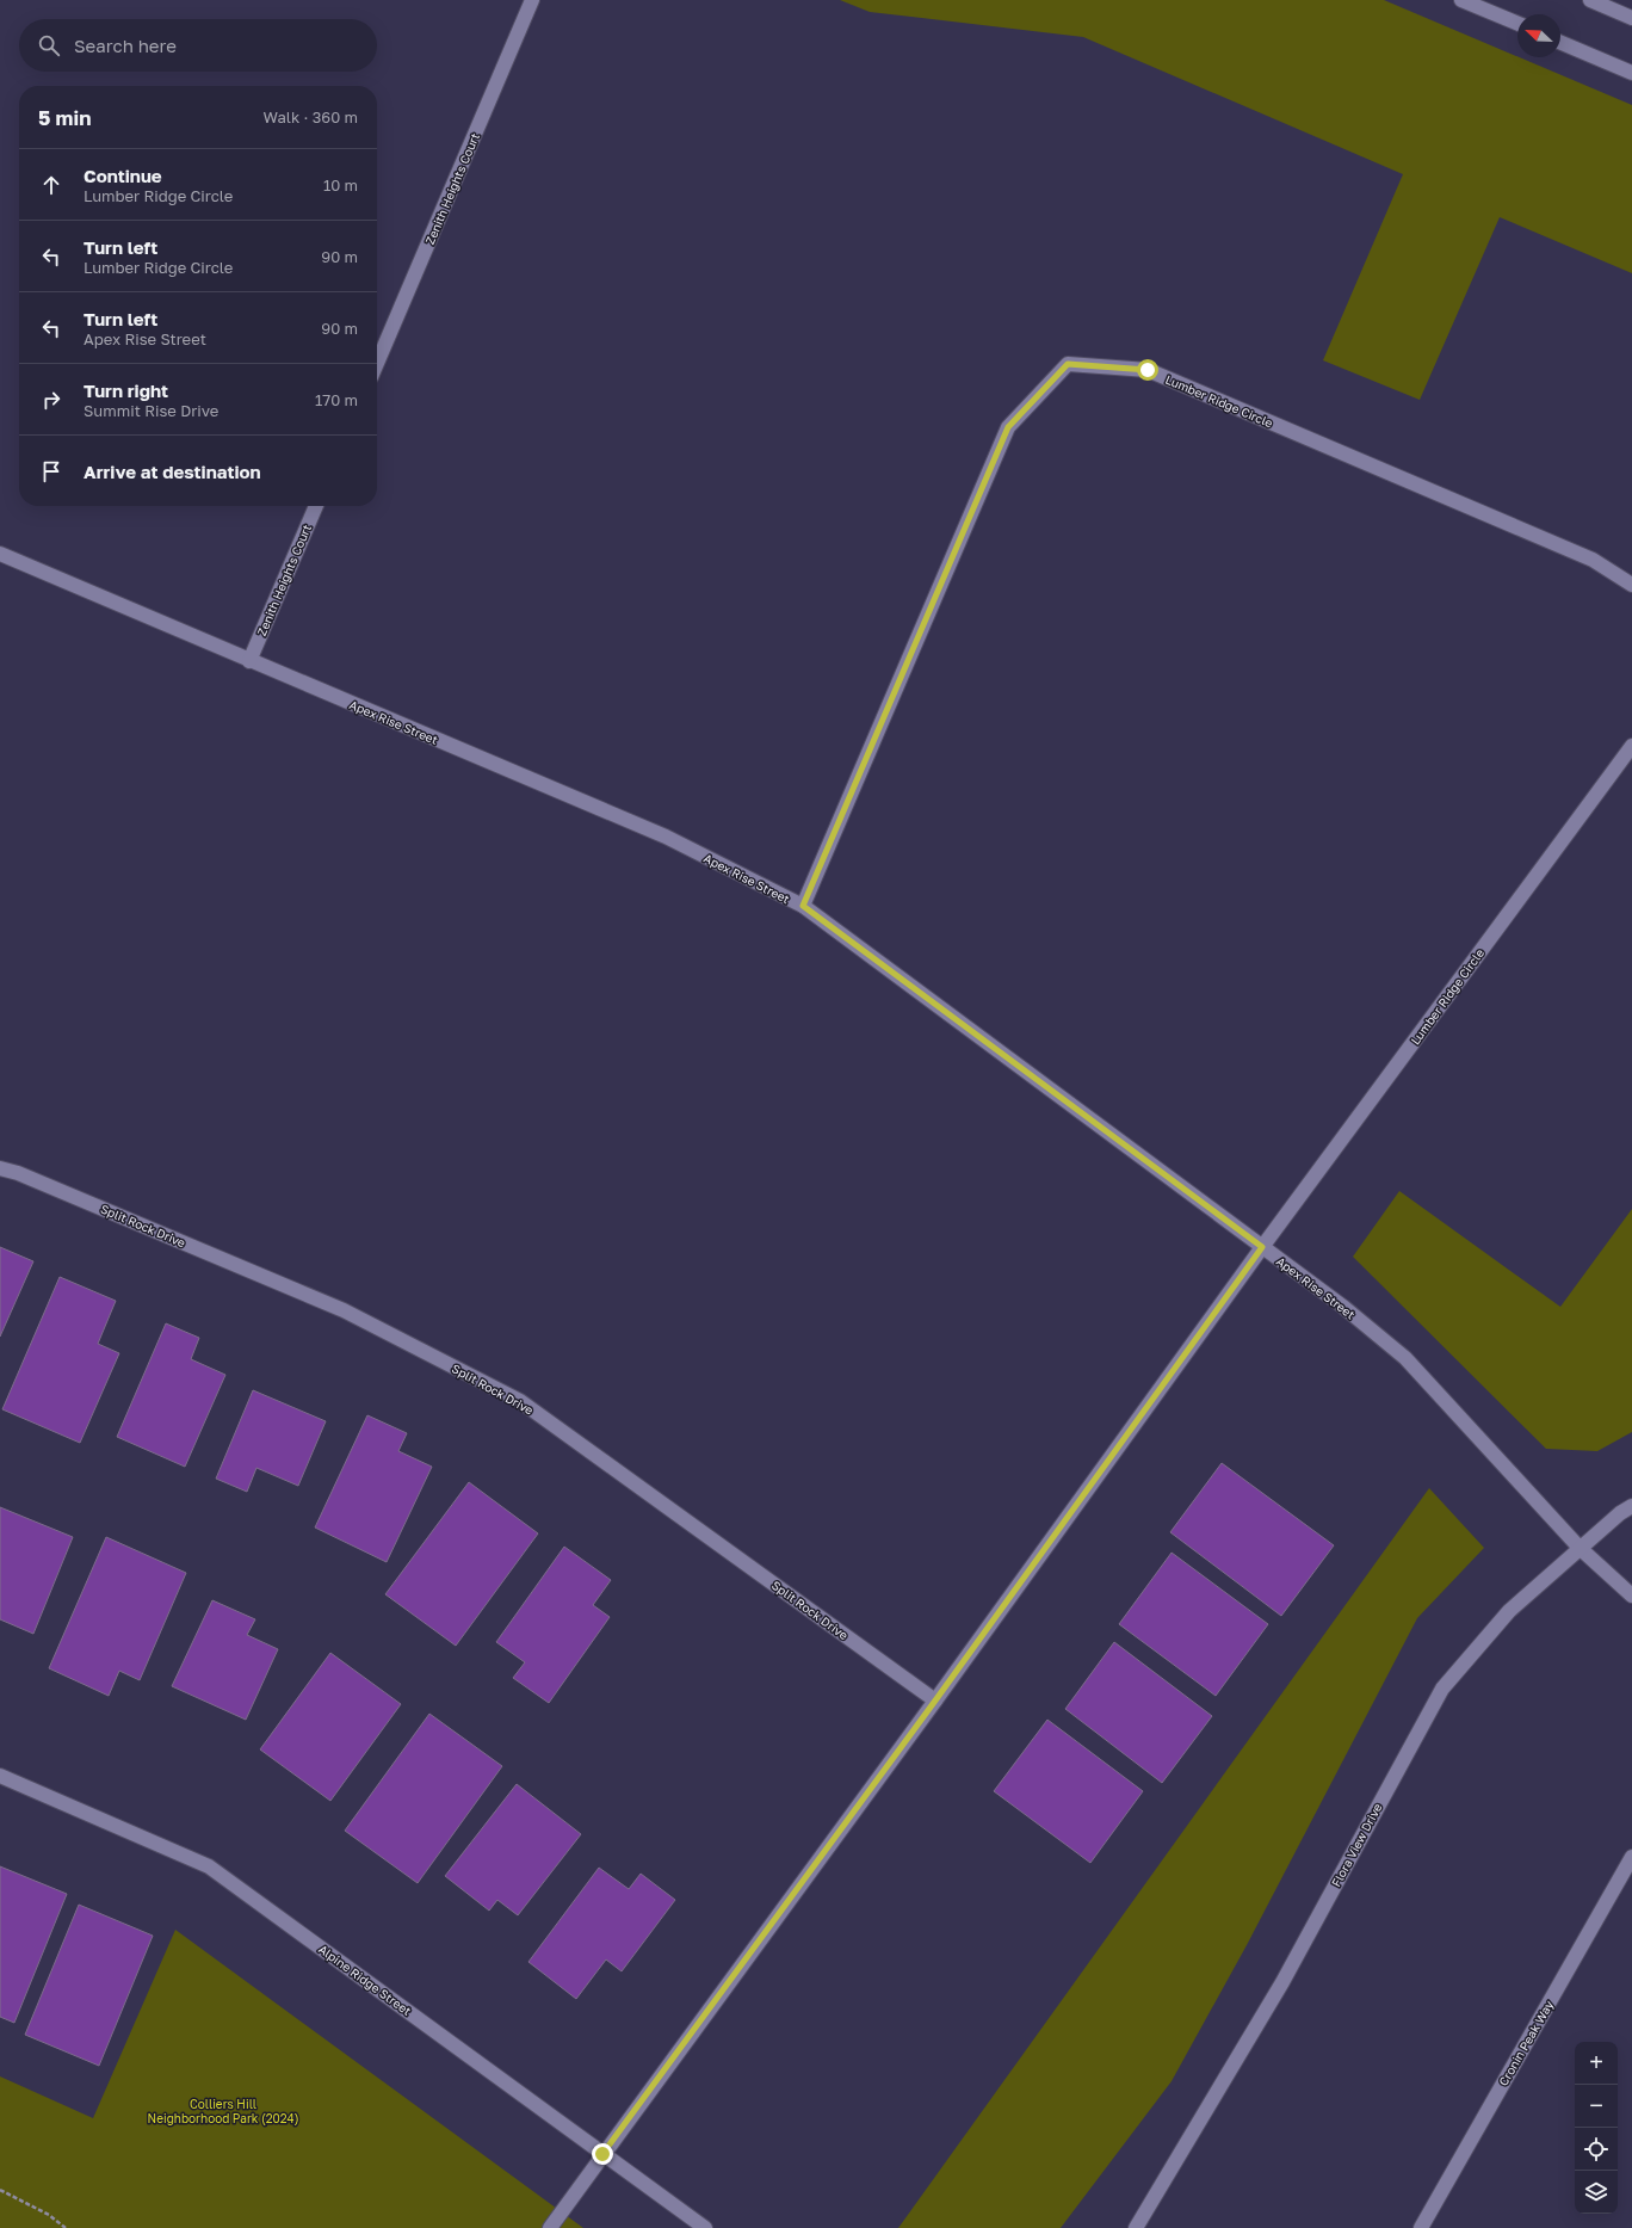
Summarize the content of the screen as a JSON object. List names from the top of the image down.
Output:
{
  "streets": {
    "street": [
      "Zenith Heights Court",
      "Lumber Ridge Circle",
      "Apex Rise Street",
      "Split Rock Drive",
      "Flora View Drive",
      "Alpine Ridge Street",
      "Cronin Peak Way"
    ]
  },
  "crossings": [
    ["Zenith Heights Court", "Apex Rise Street"],
    ["Lumber Ridge Circle", "Apex Rise Street"],
    ["Lumber Ridge Circle", "Split Rock Drive"],
    ["Lumber Ridge Circle", "Alpine Ridge Street"],
    ["Apex Rise Street", "Flora View Drive"]
  ],
  "parks": ["Colliers Hill Neighborhood Park (2024)"],
  "north": "top left",
  "page": {
    "search": "Search here",
    "heading": ["5 min", "Walk · 360 m"],
    "list": [
      ["Continue", "Lumber Ridge Circle", "10 m"],
      ["Turn left", "Lumber Ridge Circle", "90 m"],
      ["Turn left", "Apex Rise Street", "90 m"],
      ["Turn right", "Summit Rise Drive", "170 m"],
      "Arrive at destination"
    ],
    "map_buttons": ["+", "−"]
  }
}
